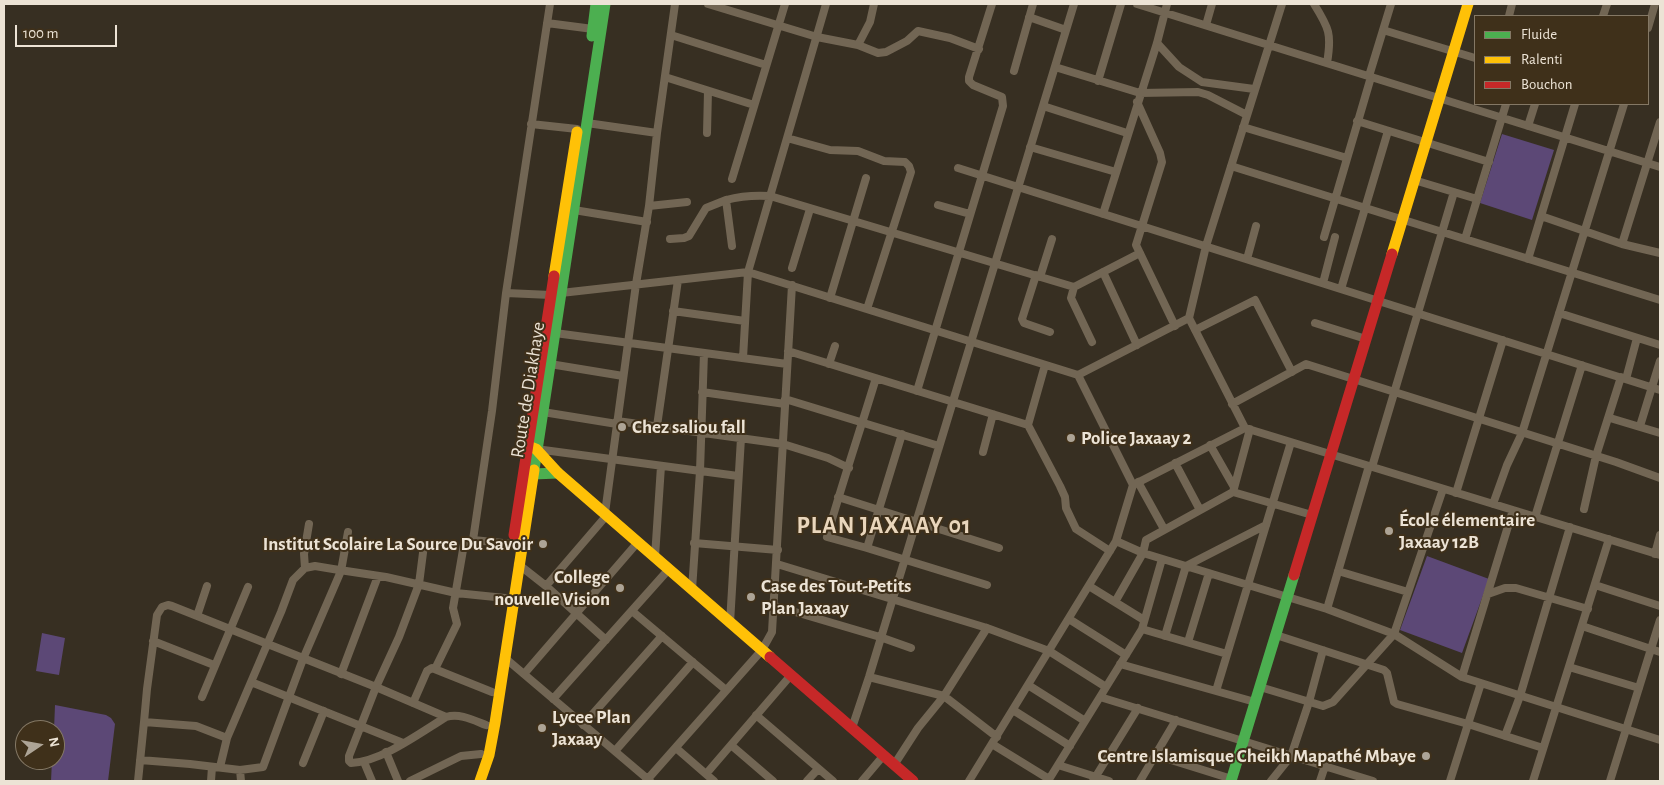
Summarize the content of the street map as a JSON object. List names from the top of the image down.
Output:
{
  "streets": {
    "main road": ["Route de Diakhaye"]
  },
  "districts": ["PLAN JAXAAY 01"],
  "places": [
    "Chez saliou fall",
    "Police Jaxaay 2",
    "École élementaire Jaxaay 12B",
    "Institut Scolaire La Source Du Savoir",
    "College nouvelle Vision",
    "Case des Tout-Petits Plan Jaxaay",
    "Lycee Plan Jaxaay",
    "Centre Islamisque Cheikh Mapathé Mbaye"
  ],
  "legend": ["Fluide", "Ralenti", "Bouchon"],
  "scale_bar": "100 m",
  "north": "right"
}
